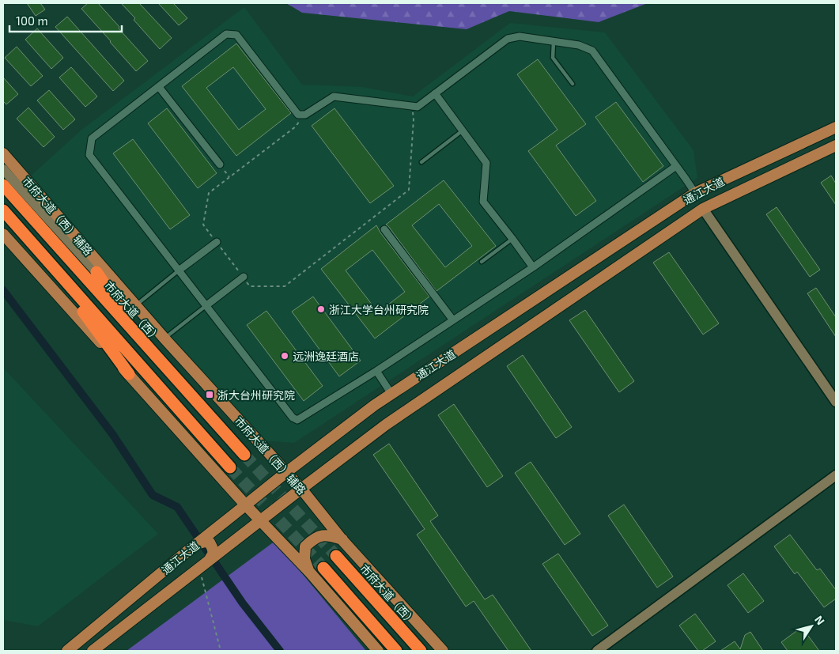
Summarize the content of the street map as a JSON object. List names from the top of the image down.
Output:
{
  "streets": {
    "highway": ["市府大道（西）"],
    "main road": ["通江大道", "市府大道（西）辅路"]
  },
  "crossings": [
    ["通江大道", "市府大道（西）辅路"]
  ],
  "places": {
    "other": ["浙江大学台州研究院", "远洲逸廷酒店"],
    "transit": ["浙大台州研究院"]
  },
  "scale_bar": "100 m",
  "north": "top right"
}
